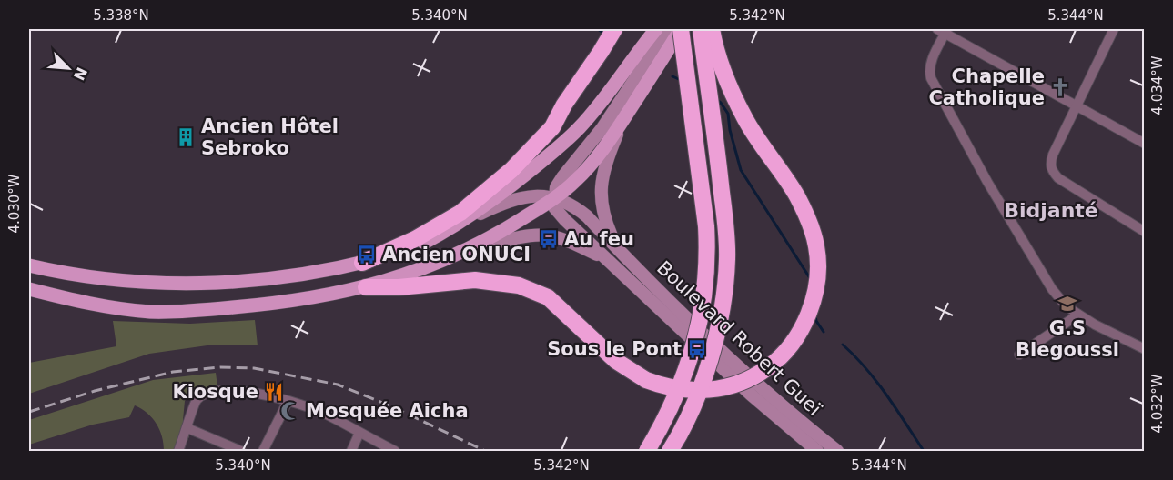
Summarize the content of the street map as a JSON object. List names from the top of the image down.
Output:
{
  "streets": {
    "main road": ["Boulevard Robert Gueï"]
  },
  "districts": ["Bidjanté"],
  "places": {
    "church": ["Chapelle Catholique"],
    "building": ["Ancien Hôtel Sebroko"],
    "bus stop": ["Au feu", "Ancien ONUCI", "Sous le Pont"],
    "school or university": ["G.S Biegoussi"],
    "restaurant": ["Kiosque"],
    "mosque": ["Mosquée Aicha"]
  },
  "north": "bottom right",
  "coordinates": [
    "5.338°N",
    "5.340°N",
    "5.342°N",
    "5.344°N",
    "4.034°W",
    "4.030°W",
    "4.032°W"
  ]
}
